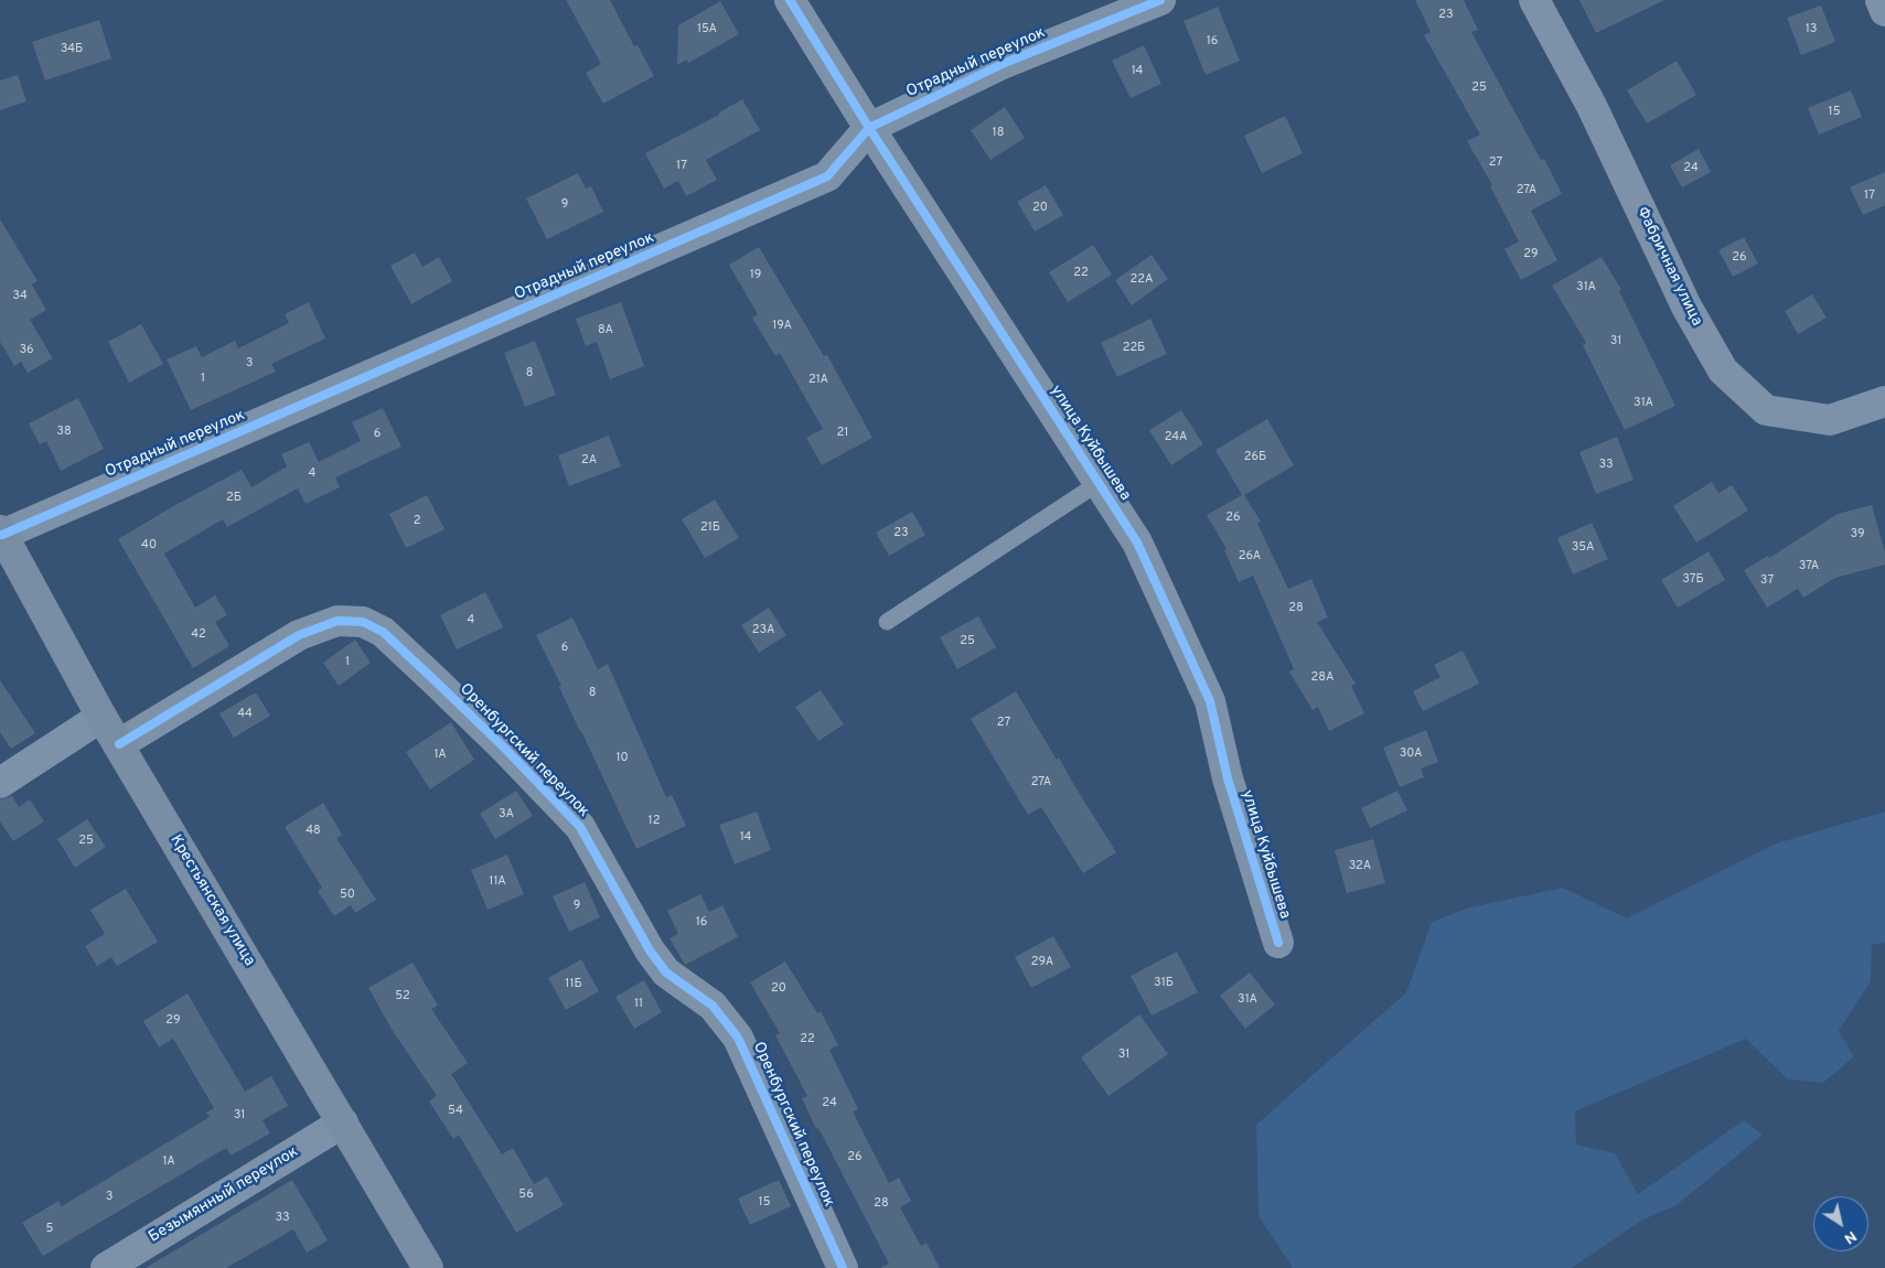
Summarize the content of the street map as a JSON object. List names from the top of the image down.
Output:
{
  "streets": {
    "street": [
      "Отрадный переулок",
      "Фабричная улица",
      "улица Куйбышева",
      "Оренбургский переулок",
      "Крестьянская улица",
      "Безымянный переулок"
    ]
  },
  "crossings": [
    ["Отрадный переулок", "улица Куйбышева"],
    ["Отрадный переулок", "Крестьянская улица"],
    ["Оренбургский переулок", "Крестьянская улица"],
    ["Крестьянская улица", "Безымянный переулок"]
  ],
  "house_numbers": [
    "23",
    "15А",
    "13",
    "16",
    "34Б",
    "14",
    "25",
    "15",
    "18",
    "27",
    "17",
    "24",
    "27А",
    "17",
    "9",
    "20",
    "29",
    "26",
    "22",
    "19",
    "22А",
    "31А",
    "34",
    "19А",
    "8А",
    "31",
    "22Б",
    "36",
    "3",
    "8",
    "1",
    "21А",
    "31А",
    "38",
    "21",
    "6",
    "24А",
    "26Б",
    "2А",
    "33",
    "4",
    "2Б",
    "26",
    "2",
    "21Б",
    "23",
    "39",
    "40",
    "35А",
    "26А",
    "37А",
    "37Б",
    "37",
    "28",
    "4",
    "23А",
    "42",
    "25",
    "6",
    "1",
    "28А",
    "8",
    "44",
    "27",
    "30А",
    "1А",
    "10",
    "27А",
    "3А",
    "12",
    "48",
    "14",
    "25",
    "32А",
    "11А",
    "50",
    "9",
    "16",
    "29А",
    "31Б",
    "11Б",
    "20",
    "52",
    "31А",
    "11",
    "29",
    "22",
    "31",
    "24",
    "54",
    "31",
    "26",
    "1А",
    "56",
    "3",
    "15",
    "28",
    "33",
    "5"
  ],
  "north": "bottom right"
}
